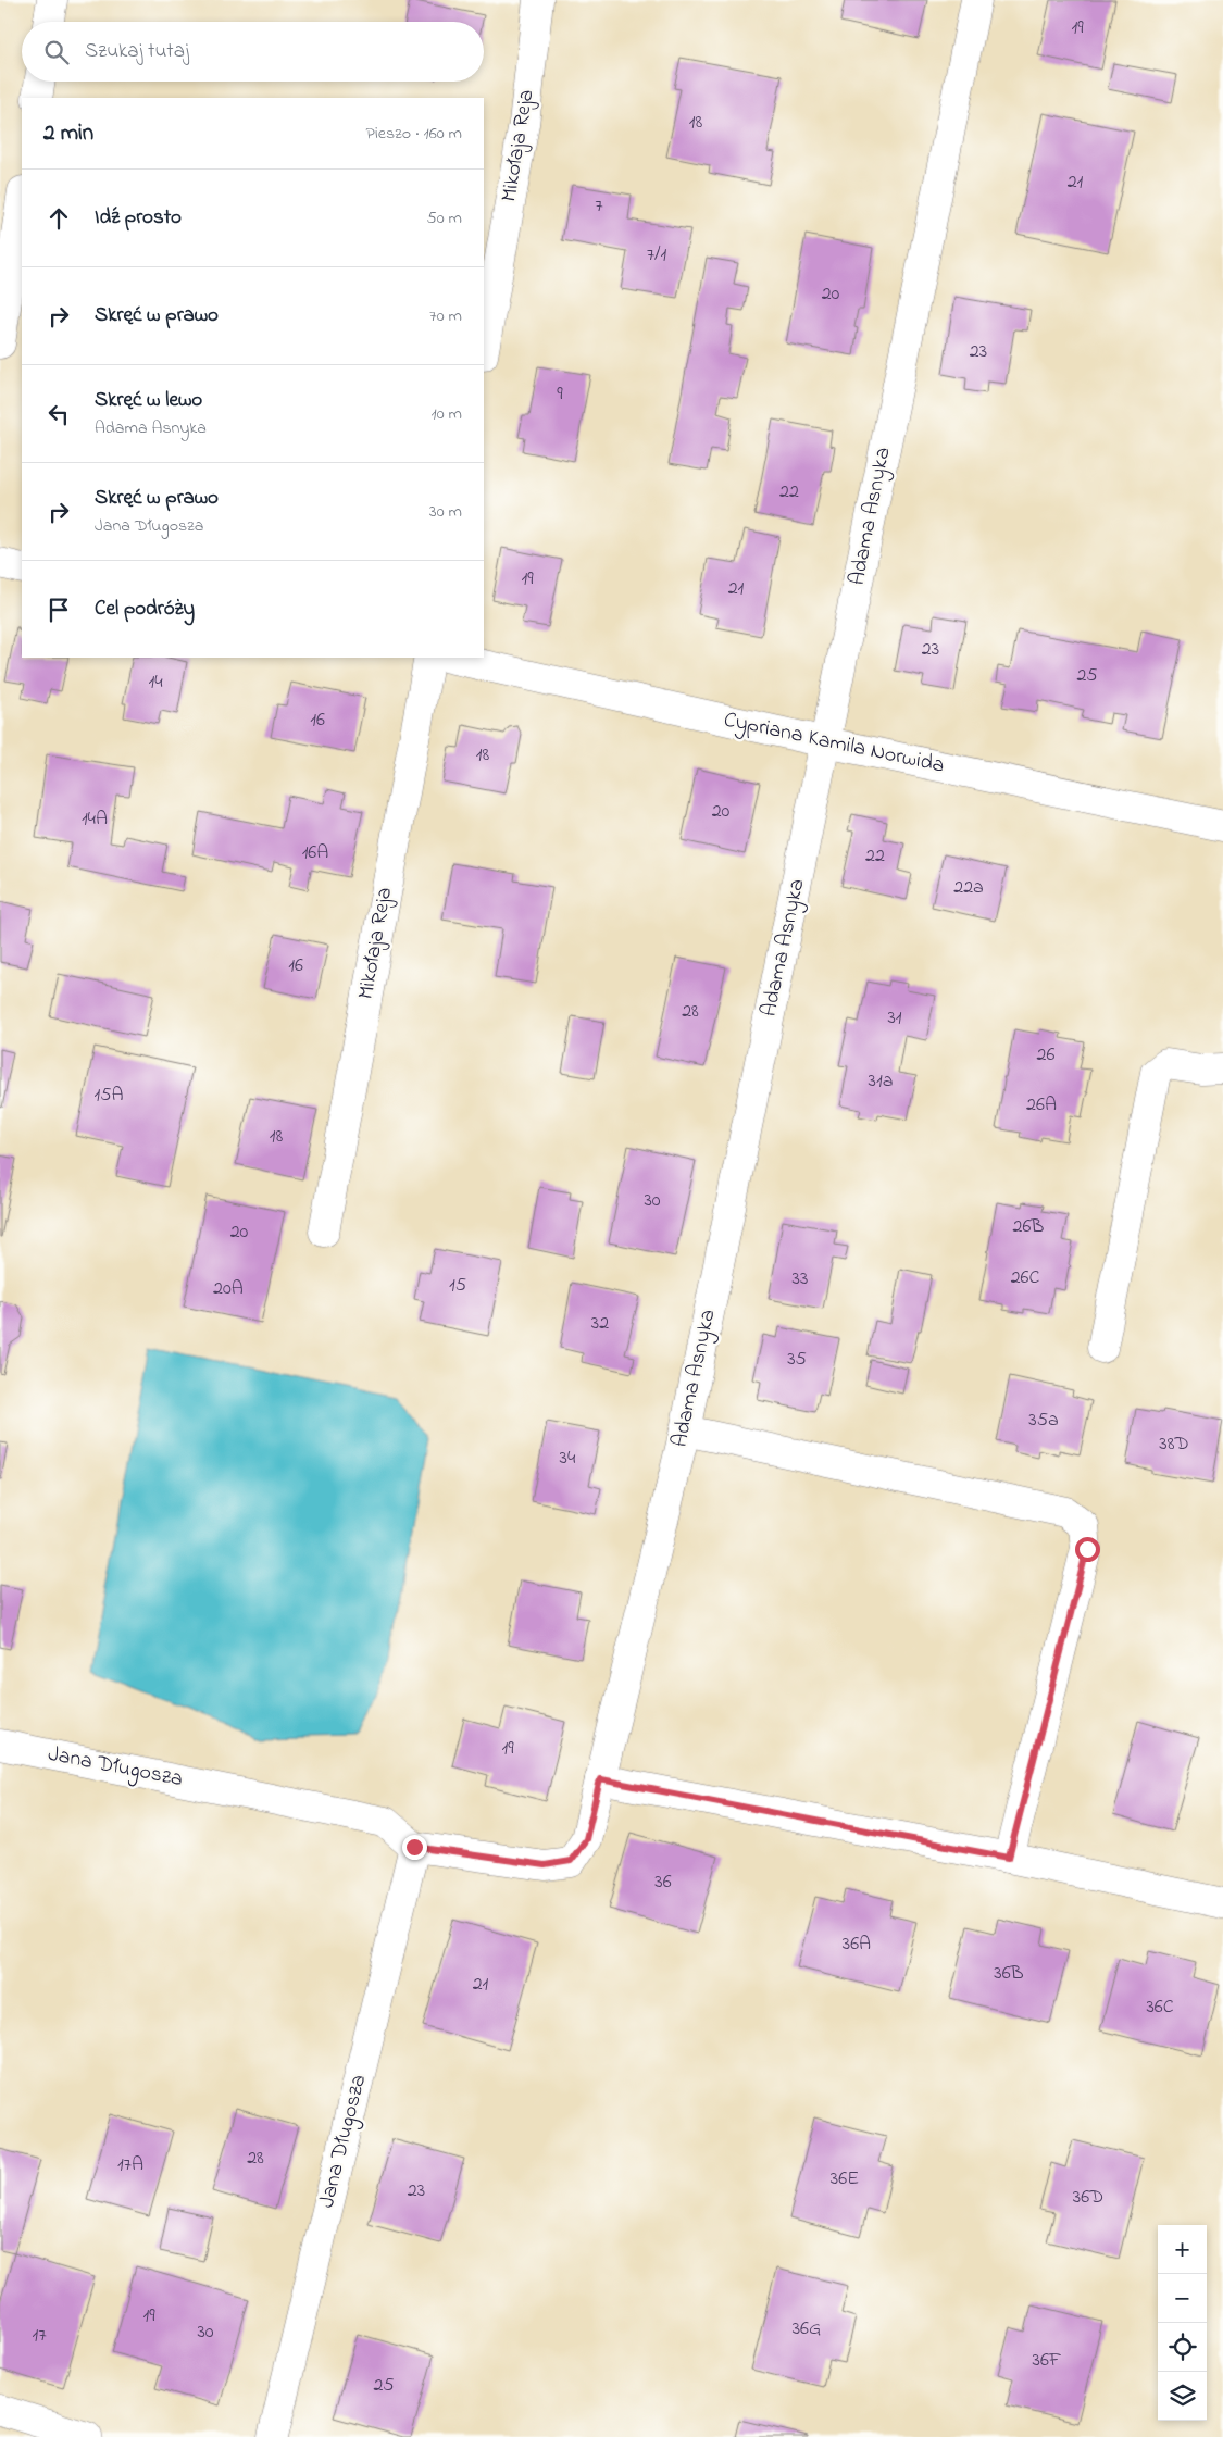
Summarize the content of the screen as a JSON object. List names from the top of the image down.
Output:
{
  "streets": {
    "street": [
      "Mikołaja Reja",
      "Adama Asnyka",
      "Cypriana Kamila Norwida",
      "Jana Długosza"
    ]
  },
  "crossings": [
    ["Adama Asnyka", "Cypriana Kamila Norwida"],
    ["Adama Asnyka", "Jana Długosza"]
  ],
  "house_numbers": [
    "19",
    "18",
    "21",
    "7",
    "7/1",
    "20",
    "23",
    "9",
    "22",
    "19",
    "21",
    "23",
    "25",
    "14",
    "16",
    "18",
    "20",
    "14A",
    "16A",
    "22",
    "22a",
    "16",
    "28",
    "31",
    "26",
    "31a",
    "15A",
    "26A",
    "18",
    "30",
    "26B",
    "20",
    "26C",
    "33",
    "15",
    "20A",
    "32",
    "35",
    "35a",
    "38D",
    "34",
    "19",
    "36",
    "36A",
    "36B",
    "21",
    "36C",
    "28",
    "17A",
    "36E",
    "23",
    "36D",
    "19",
    "36G",
    "30",
    "17",
    "36F",
    "25"
  ],
  "page": {
    "search": "Szukaj tutaj",
    "heading": ["2 min", "Pieszo · 160 m"],
    "list": [
      ["Idź prosto", "50 m"],
      ["Skręć w prawo", "70 m"],
      ["Skręć w lewo", "Adama Asnyka", "10 m"],
      ["Skręć w prawo", "Jana Długosza", "30 m"],
      "Cel podróży"
    ],
    "map_buttons": ["+", "−"]
  }
}
